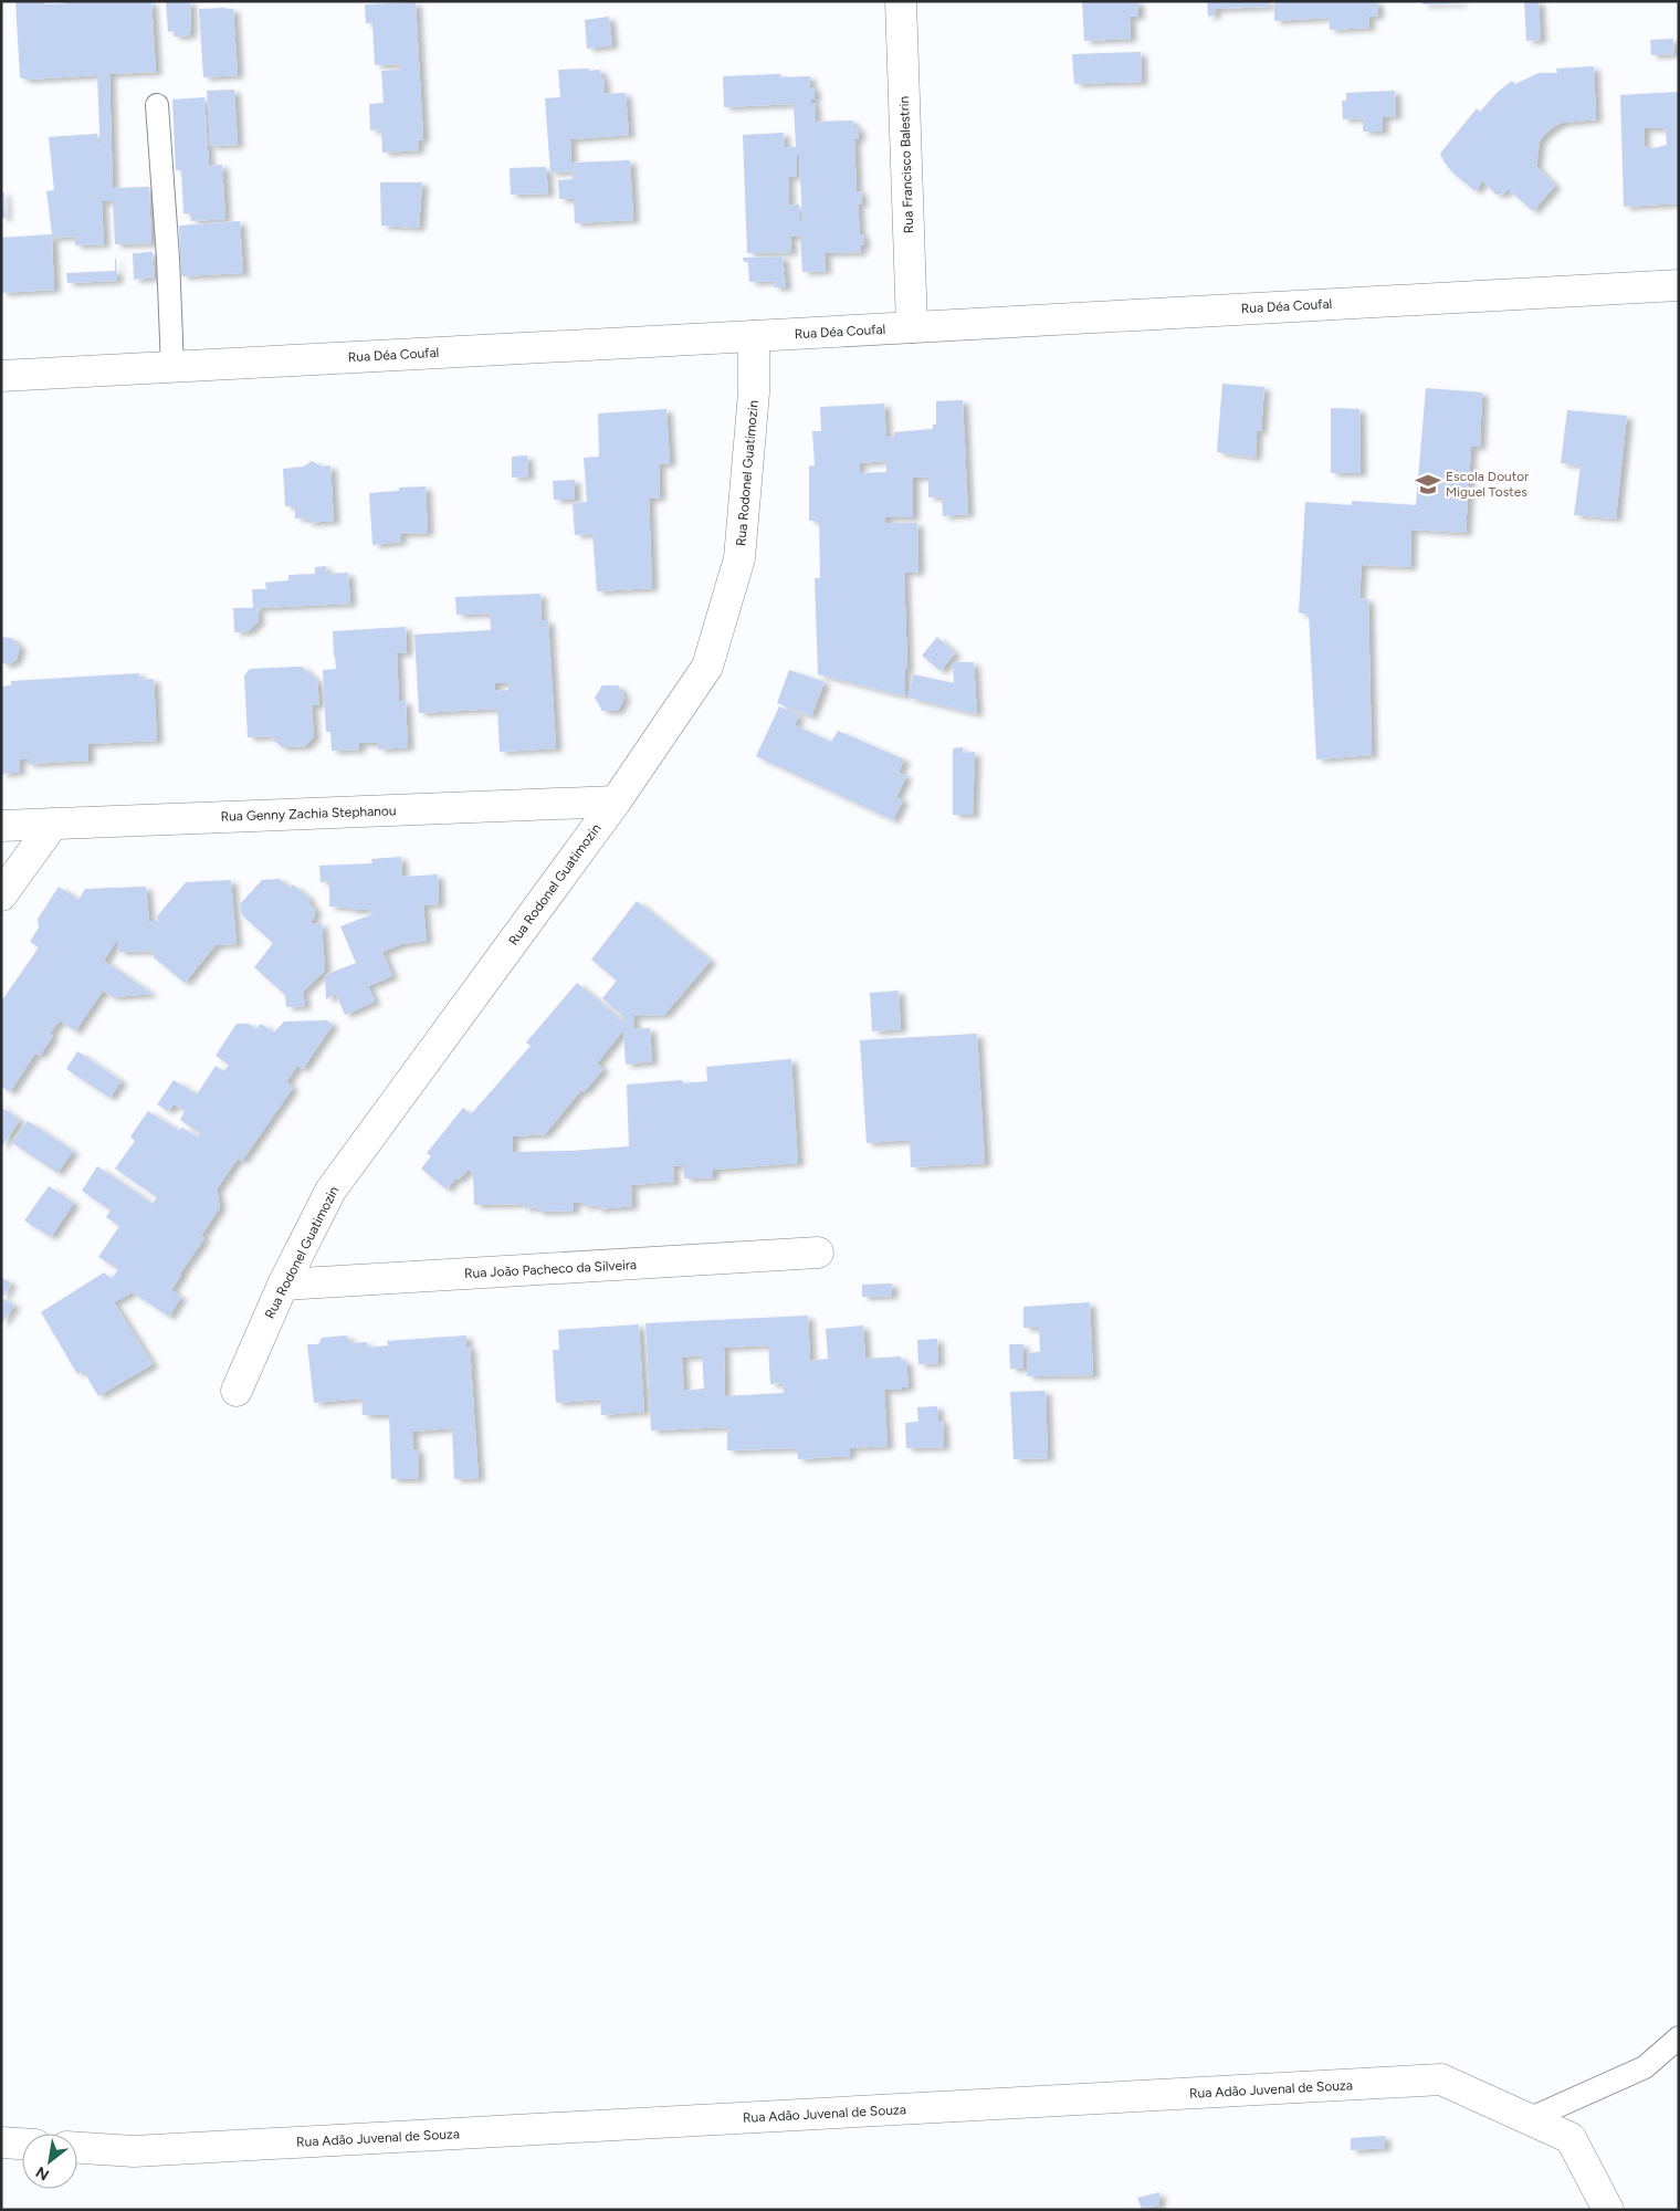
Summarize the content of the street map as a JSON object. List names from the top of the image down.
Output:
{
  "streets": {
    "street": [
      "Rua Francisco Balestrin",
      "Rua Déa Coufal",
      "Rua Rodonel Guatimozin",
      "Rua Genny Zachia Stephanou",
      "Rua João Pacheco da Silveira",
      "Rua Adão Juvenal de Souza"
    ]
  },
  "crossings": [
    ["Rua Francisco Balestrin", "Rua Déa Coufal"],
    ["Rua Déa Coufal", "Rua Rodonel Guatimozin"],
    ["Rua Rodonel Guatimozin", "Rua Genny Zachia Stephanou"],
    ["Rua Rodonel Guatimozin", "Rua João Pacheco da Silveira"]
  ],
  "places": {
    "school or university": ["Escola Doutor Miguel Tostes"]
  },
  "north": "bottom left"
}
